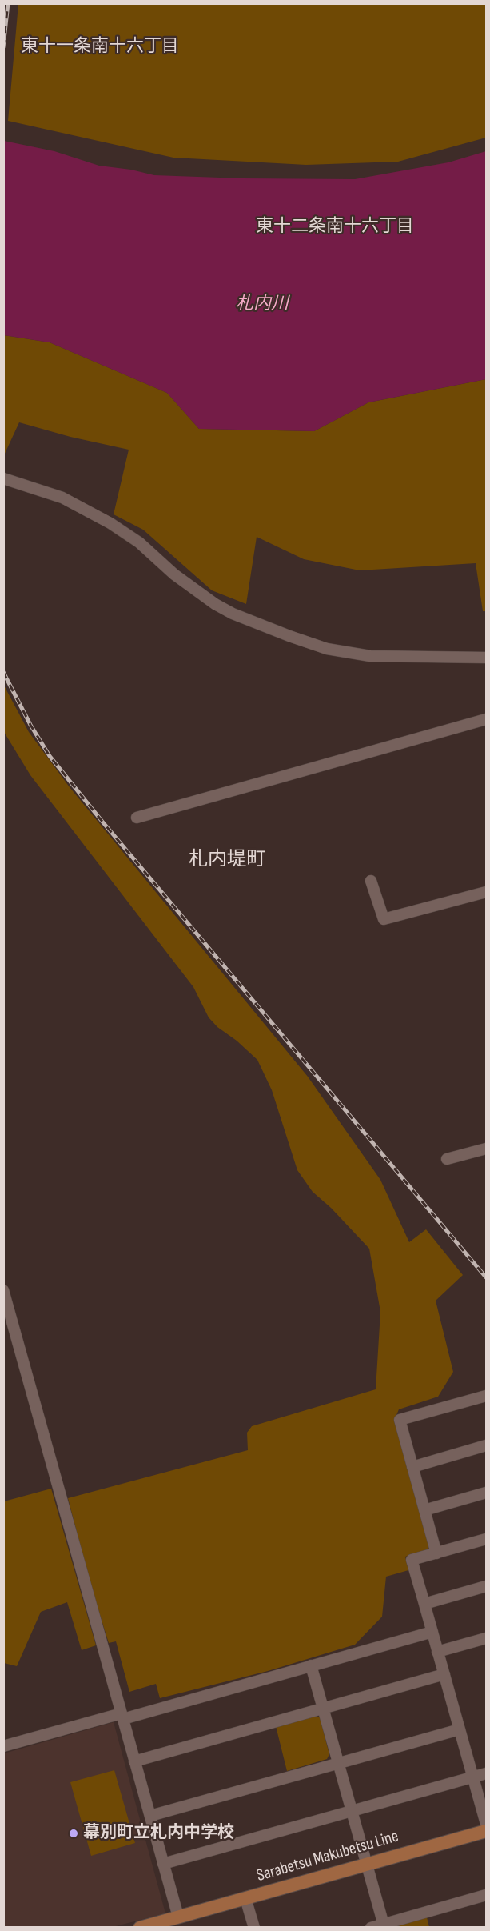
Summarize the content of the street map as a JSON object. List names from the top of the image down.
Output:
{
  "streets": {
    "main road": ["Sarabetsu Makubetsu Line"]
  },
  "districts": ["東十一条南十六丁目", "東十二条南十六丁目", "札内堤町"],
  "water": ["札内川"],
  "places": ["幕別町立札内中学校"]
}
